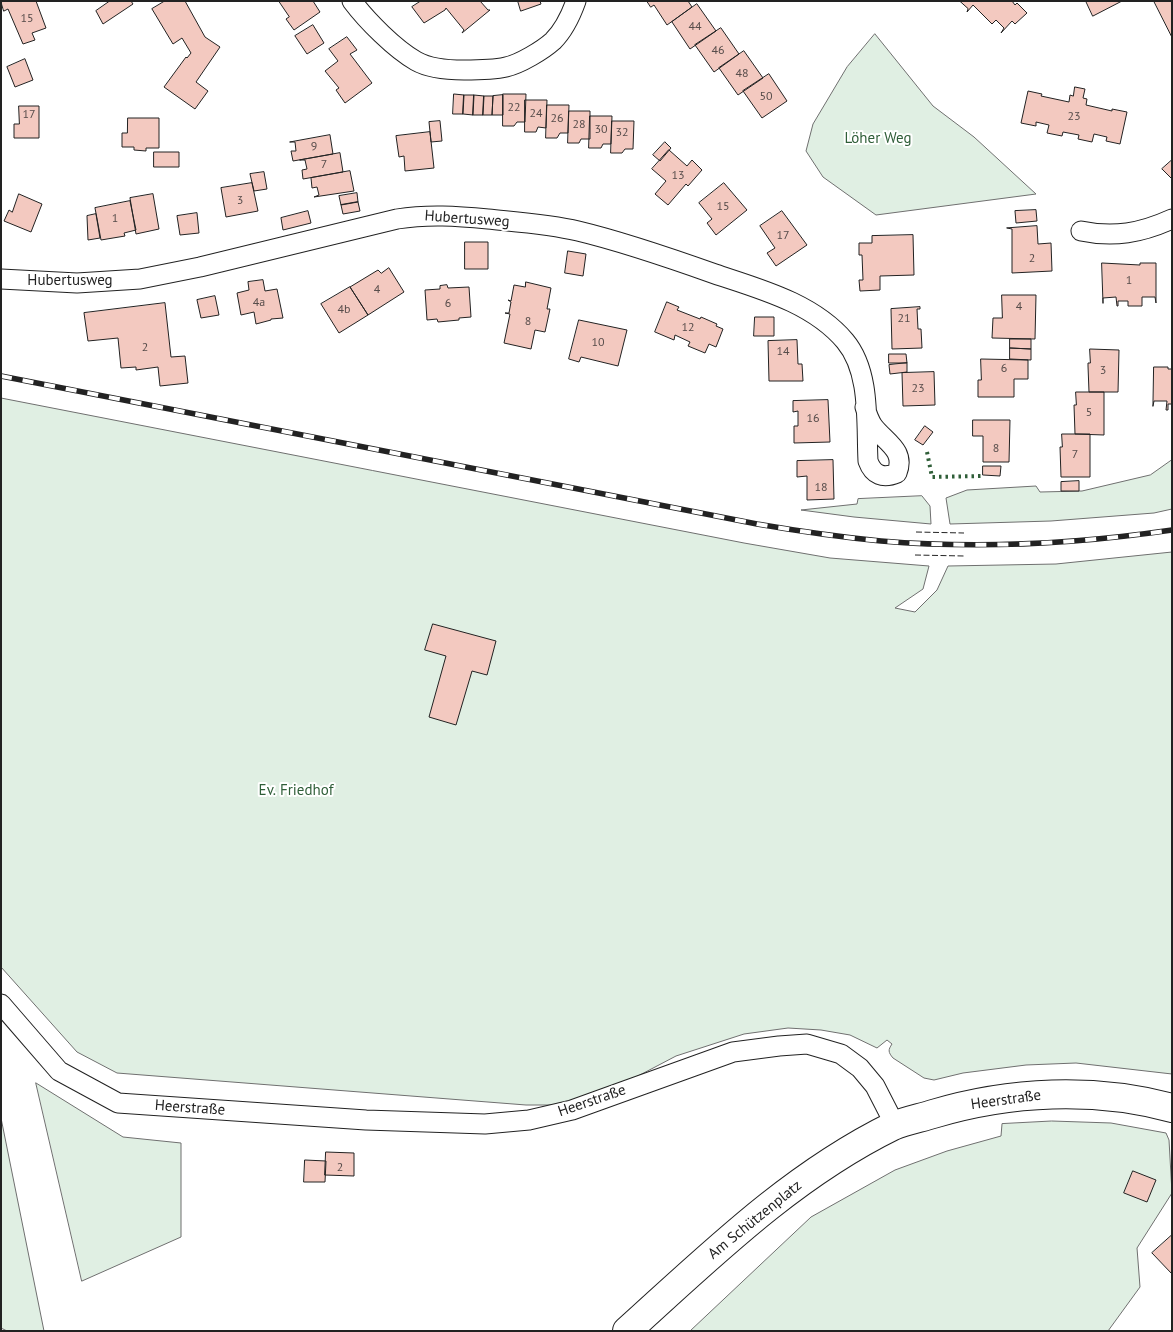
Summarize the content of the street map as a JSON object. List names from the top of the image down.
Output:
{
  "streets": {
    "main road": ["Heerstraße", "Am Schützenplatz"],
    "street": ["Hubertusweg"]
  },
  "crossings": [
    ["Heerstraße", "Am Schützenplatz"]
  ],
  "parks": ["Löher Weg", "Ev. Friedhof"],
  "house_numbers": [
    "15",
    "44",
    "46",
    "48",
    "50",
    "22",
    "24",
    "17",
    "23",
    "26",
    "28",
    "30",
    "32",
    "9",
    "7",
    "13",
    "3",
    "15",
    "1",
    "17",
    "2",
    "1",
    "4",
    "4a",
    "6",
    "4",
    "4b",
    "21",
    "8",
    "12",
    "10",
    "2",
    "14",
    "6",
    "3",
    "23",
    "5",
    "16",
    "8",
    "7",
    "18",
    "2"
  ]
}
